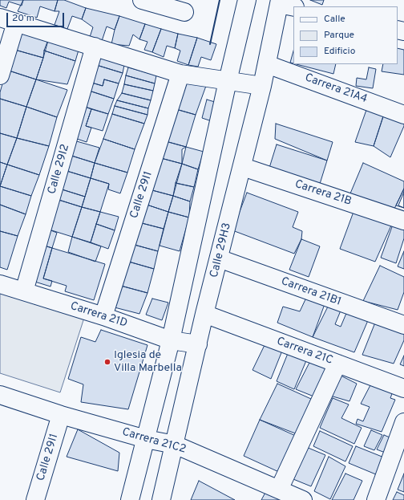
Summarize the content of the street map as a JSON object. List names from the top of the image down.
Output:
{
  "streets": {
    "street": [
      "Carrera 21A4",
      "Calle 29I2",
      "Carrera 21B",
      "Calle 29I1",
      "Calle 29H3",
      "Carrera 21B1",
      "Carrera 21D",
      "Carrera 21C",
      "Carrera 21C2"
    ]
  },
  "crossings": [
    ["Carrera 21A4", "Calle 29H3"],
    ["Calle 29I2", "Carrera 21D"],
    ["Carrera 21B", "Calle 29H3"],
    ["Calle 29I1", "Carrera 21D"],
    ["Calle 29I1", "Carrera 21C2"],
    ["Calle 29H3", "Carrera 21B1"],
    ["Calle 29H3", "Carrera 21D"],
    ["Calle 29H3", "Carrera 21C"],
    ["Calle 29H3", "Carrera 21C2"]
  ],
  "places": ["Iglesia de Villa Marbella"],
  "legend": ["Calle", "Parque", "Edificio"],
  "scale_bar": "20 m"
}
